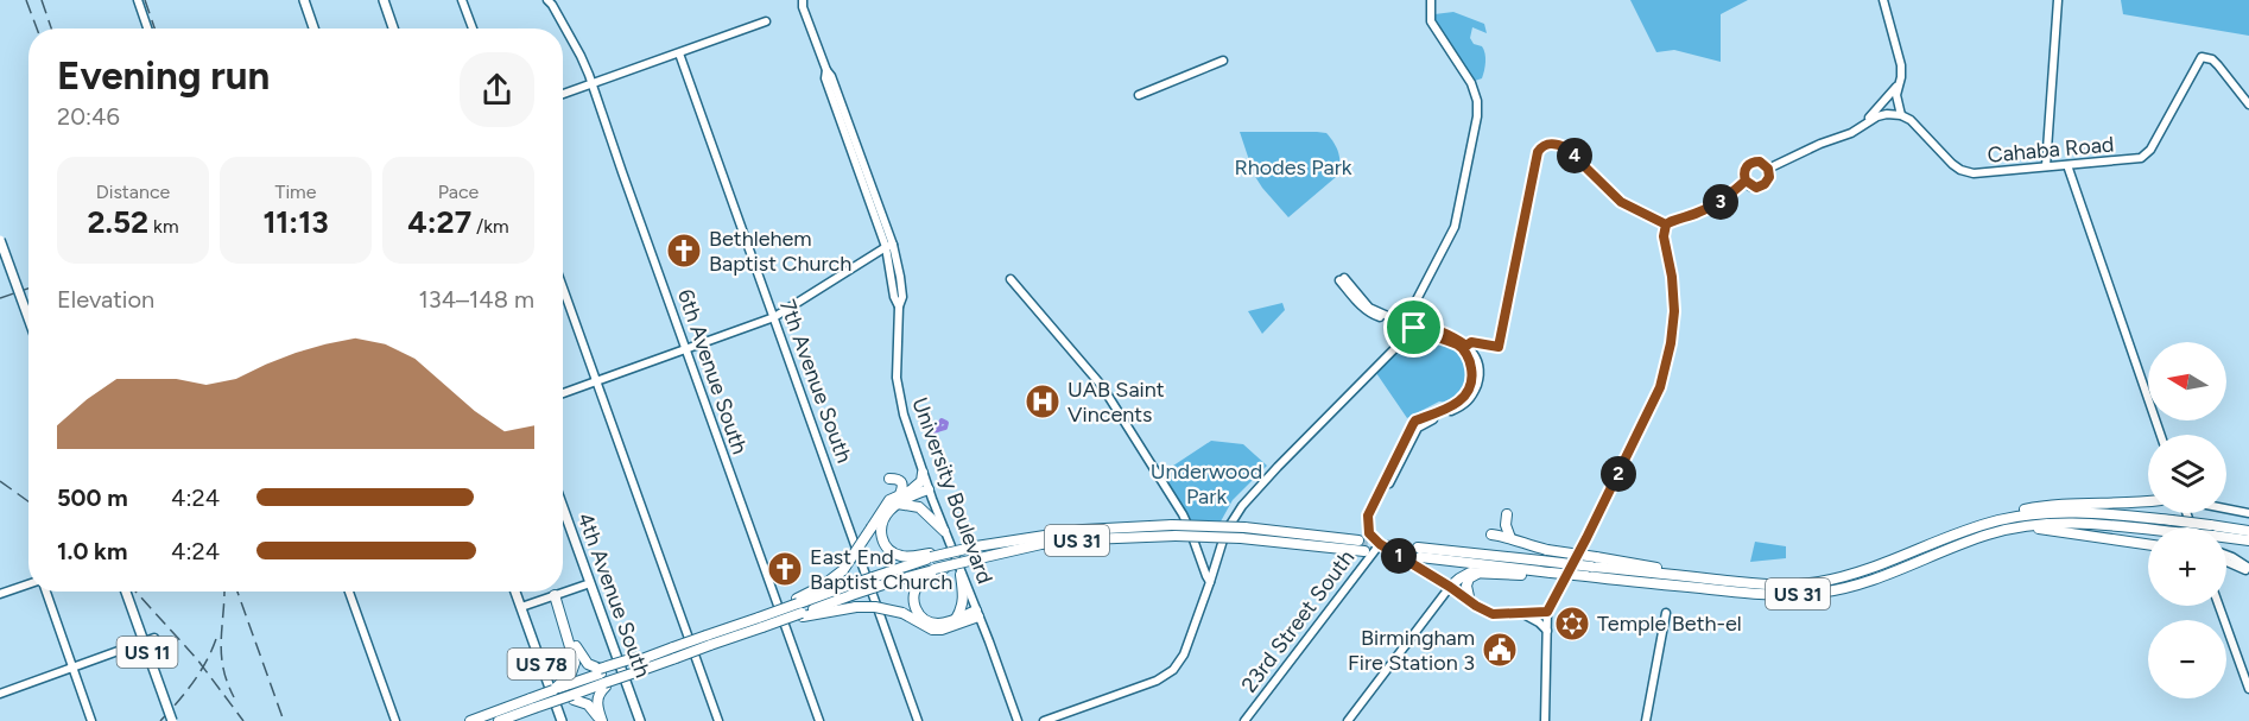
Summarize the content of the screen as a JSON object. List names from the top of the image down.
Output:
{
  "streets": {
    "highway": ["US 31"],
    "main road": ["4th Avenue South", "US 11", "US 78"],
    "street": [
      "Cahaba Road",
      "6th Avenue South",
      "7th Avenue South",
      "University Boulevard",
      "23rd Street South"
    ]
  },
  "parks": ["Rhodes Park", "Underwood Park"],
  "places": {
    "church": ["Bethlehem Baptist Church", "East End Baptist Church"],
    "hospital": ["UAB Saint Vincents"],
    "synagogue": ["Temple Beth-el"],
    "public building": ["Birmingham Fire Station 3"]
  },
  "north": "left",
  "page": {
    "heading": ["Evening run", "20:46"],
    "pins": [
      "4",
      "3",
      "2",
      "1"
    ],
    "stats": [
      ["Distance", "2.52 km"],
      ["Time", "11:13"],
      ["Pace", "4:27 /km"]
    ],
    "chart": ["Elevation", "134–148 m"],
    "map_buttons": ["+", "−"],
    "list": [
      {
        "name": "500 m",
        "note": "4:24"
      },
      {
        "name": "1.0 km",
        "note": "4:24"
      }
    ]
  }
}
